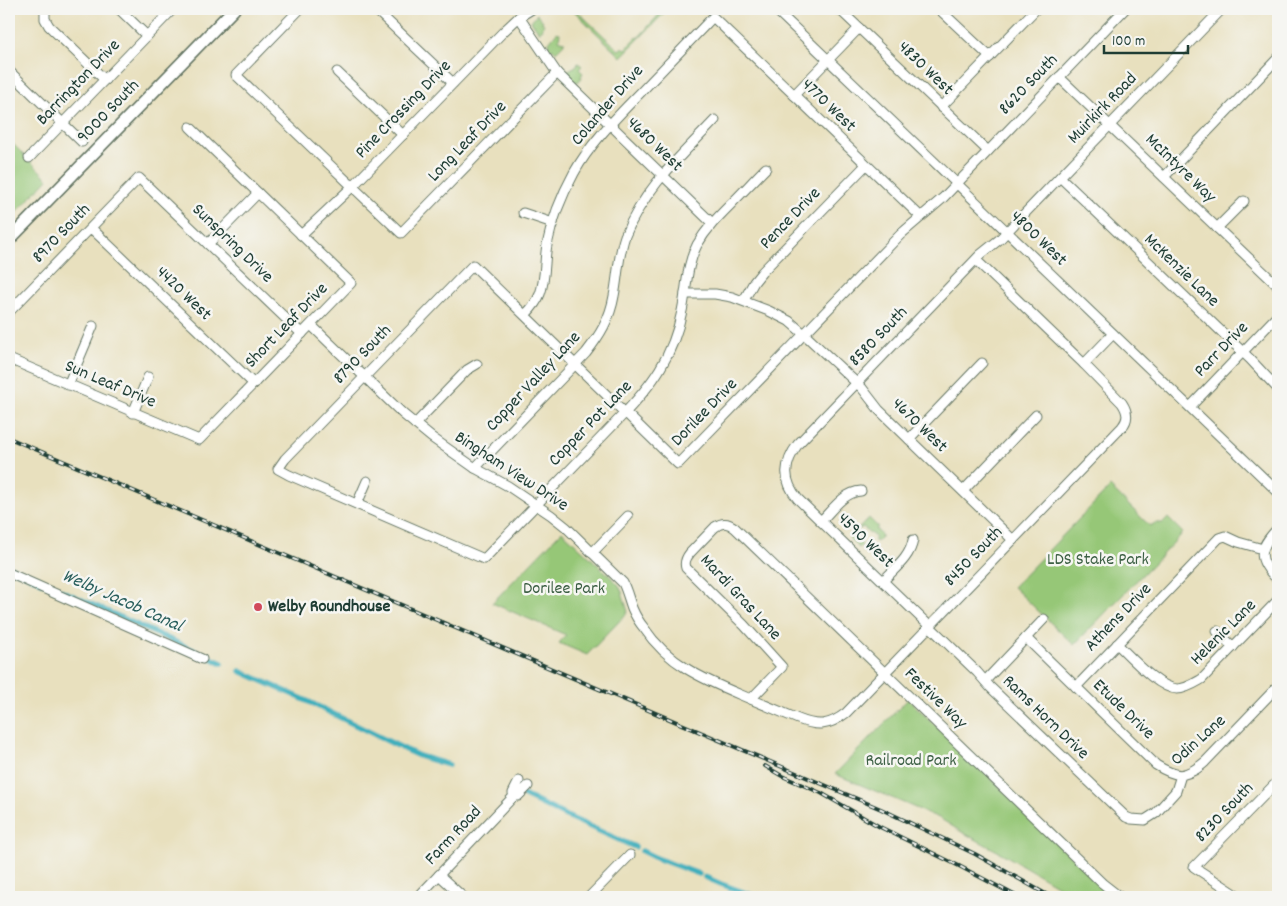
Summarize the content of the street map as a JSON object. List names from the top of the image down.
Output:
{
  "streets": {
    "main road": ["9000 South"],
    "street": [
      "4830 West",
      "Barrington Drive",
      "8620 South",
      "Colander Drive",
      "4770 West",
      "Muirkirk Road",
      "Pine Crossing Drive",
      "Long Leaf Drive",
      "4680 West",
      "McIntyre Way",
      "Pence Drive",
      "8970 South",
      "4800 West",
      "Sunspring Drive",
      "McKenzie Lane",
      "4420 West",
      "Short Leaf Drive",
      "8580 South",
      "Parr Drive",
      "8790 South",
      "Copper Valley Lane",
      "Sun Leaf Drive",
      "Dorilee Drive",
      "Copper Pot Lane",
      "4670 West",
      "Bingham View Drive",
      "4590 West",
      "8450 South",
      "Mardi Gras Lane",
      "Athens Drive",
      "Helenic Lane",
      "Festive Way",
      "Etude Drive",
      "Rams Horn Drive",
      "Odin Lane",
      "8230 South",
      "Farm Road"
    ]
  },
  "crossings": [
    ["4830 West", "8620 South"],
    ["8620 South", "McIntyre Way"],
    ["8620 South", "4800 West"],
    ["8620 South", "Dorilee Drive"],
    ["Colander Drive", "4770 West"],
    ["Colander Drive", "4680 West"],
    ["Colander Drive", "Dorilee Drive"],
    ["4770 West", "Pence Drive"],
    ["4770 West", "Dorilee Drive"],
    ["Muirkirk Road", "McIntyre Way"],
    ["Muirkirk Road", "4800 West"],
    ["Muirkirk Road", "McKenzie Lane"],
    ["Muirkirk Road", "8580 South"],
    ["Pine Crossing Drive", "Long Leaf Drive"],
    ["Pine Crossing Drive", "4680 West"],
    ["Pine Crossing Drive", "Short Leaf Drive"],
    ["Long Leaf Drive", "4680 West"],
    ["4680 West", "Copper Valley Lane"],
    ["4680 West", "Copper Pot Lane"],
    ["Pence Drive", "4670 West"],
    ["8970 South", "Sunspring Drive"],
    ["8970 South", "4420 West"],
    ["4800 West", "8580 South"],
    ["4800 West", "Parr Drive"],
    ["4800 West", "Dorilee Drive"],
    ["Sunspring Drive", "Short Leaf Drive"],
    ["McKenzie Lane", "Parr Drive"],
    ["4420 West", "Short Leaf Drive"],
    ["Short Leaf Drive", "Sun Leaf Drive"],
    ["Short Leaf Drive", "Bingham View Drive"],
    ["8580 South", "4670 West"],
    ["8580 South", "4590 West"],
    ["8790 South", "Dorilee Drive"],
    ["8790 South", "Copper Pot Lane"],
    ["8790 South", "Bingham View Drive"],
    ["Copper Valley Lane", "Dorilee Drive"],
    ["Copper Valley Lane", "Bingham View Drive"],
    ["Dorilee Drive", "Copper Pot Lane"],
    ["Dorilee Drive", "4670 West"],
    ["Copper Pot Lane", "4670 West"],
    ["Copper Pot Lane", "Bingham View Drive"],
    ["4670 West", "8450 South"],
    ["Bingham View Drive", "8450 South"],
    ["Bingham View Drive", "Mardi Gras Lane"],
    ["4590 West", "8450 South"],
    ["4590 West", "Rams Horn Drive"],
    ["8450 South", "Festive Way"],
    ["8450 South", "Rams Horn Drive"],
    ["Mardi Gras Lane", "Festive Way"],
    ["Athens Drive", "Helenic Lane"],
    ["Athens Drive", "Etude Drive"],
    ["Etude Drive", "Odin Lane"],
    ["Rams Horn Drive", "Odin Lane"]
  ],
  "water": ["Welby Jacob Canal"],
  "parks": ["LDS Stake Park", "Dorilee Park", "Railroad Park"],
  "places": ["Welby Roundhouse"],
  "scale_bar": "100 m"
}
